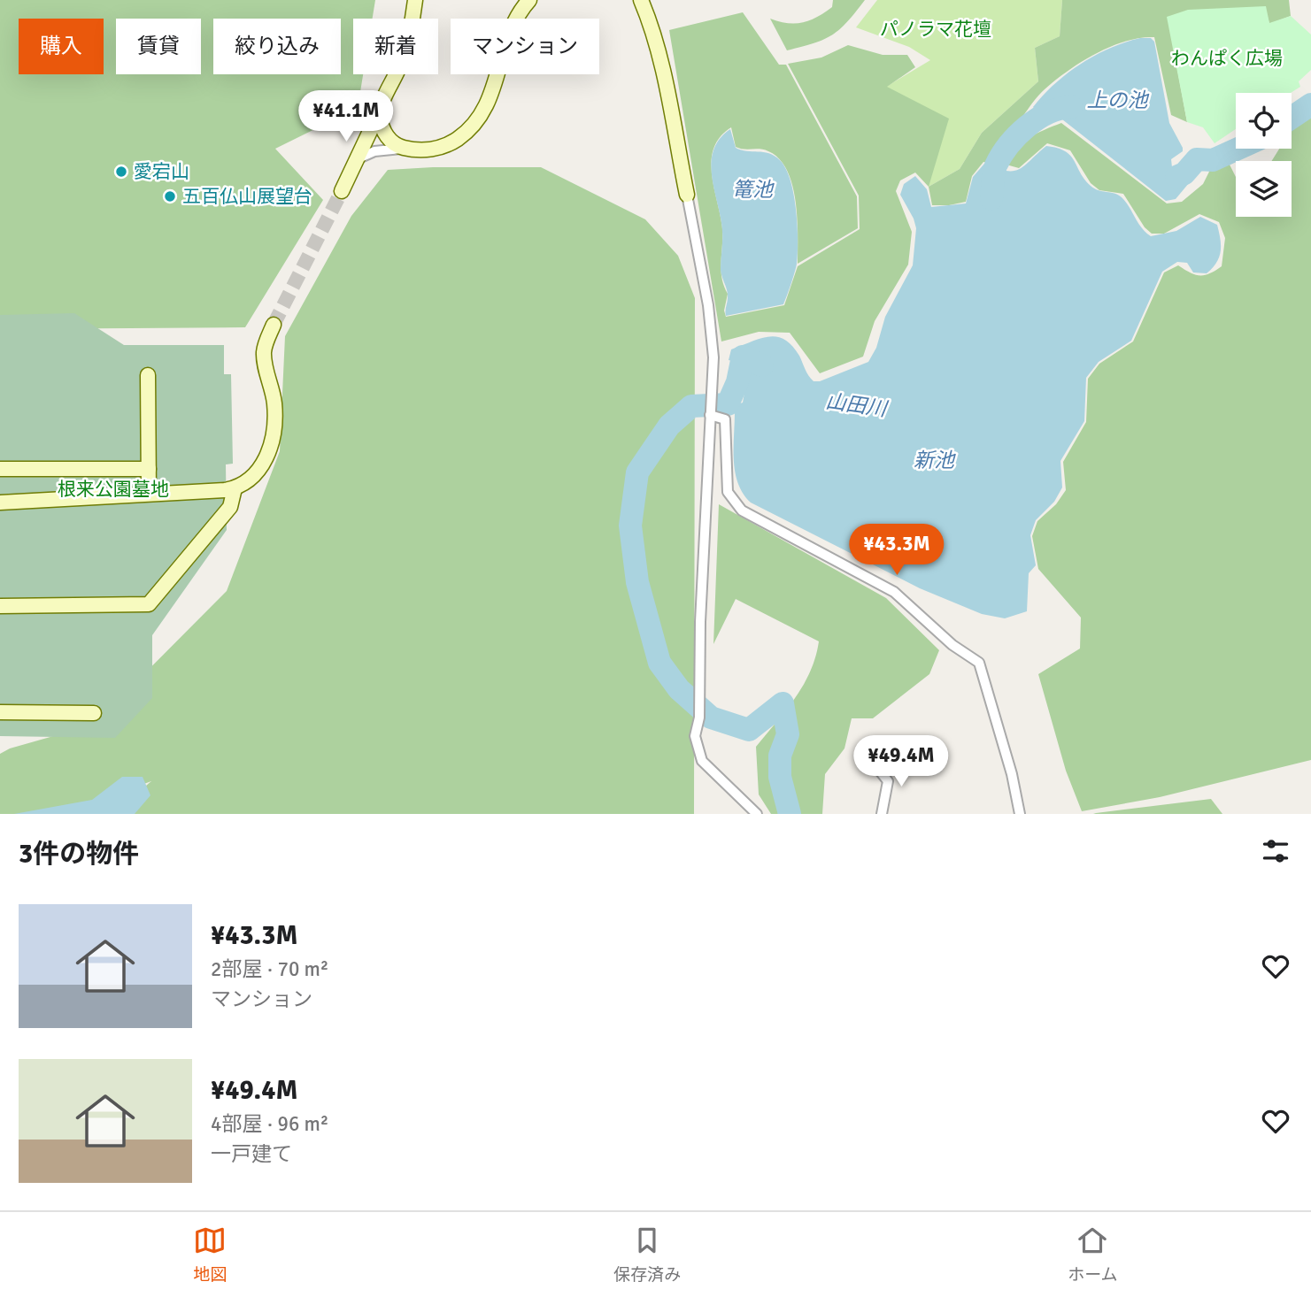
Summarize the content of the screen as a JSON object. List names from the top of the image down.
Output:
{
  "water": [
    "上の池",
    "篭池",
    "山田川",
    "新池"
  ],
  "parks": ["パノラマ花壇", "わんぱく広場", "根来公園墓地"],
  "places": ["愛宕山", "五百仏山展望台"],
  "page": {
    "chip": [
      "購入",
      "賃貸",
      "絞り込み",
      "新着",
      "マンション"
    ],
    "price": ["¥41.1M", "¥43.3M", "¥49.4M"],
    "heading": "3件の物件",
    "list": [
      {
        "name": "¥43.3M",
        "note": "2部屋 · 70 m² · マンション"
      },
      {
        "name": "¥49.4M",
        "note": "4部屋 · 96 m² · 一戸建て"
      }
    ],
    "tabs": ["地図", "保存済み", "ホーム"]
  }
}
